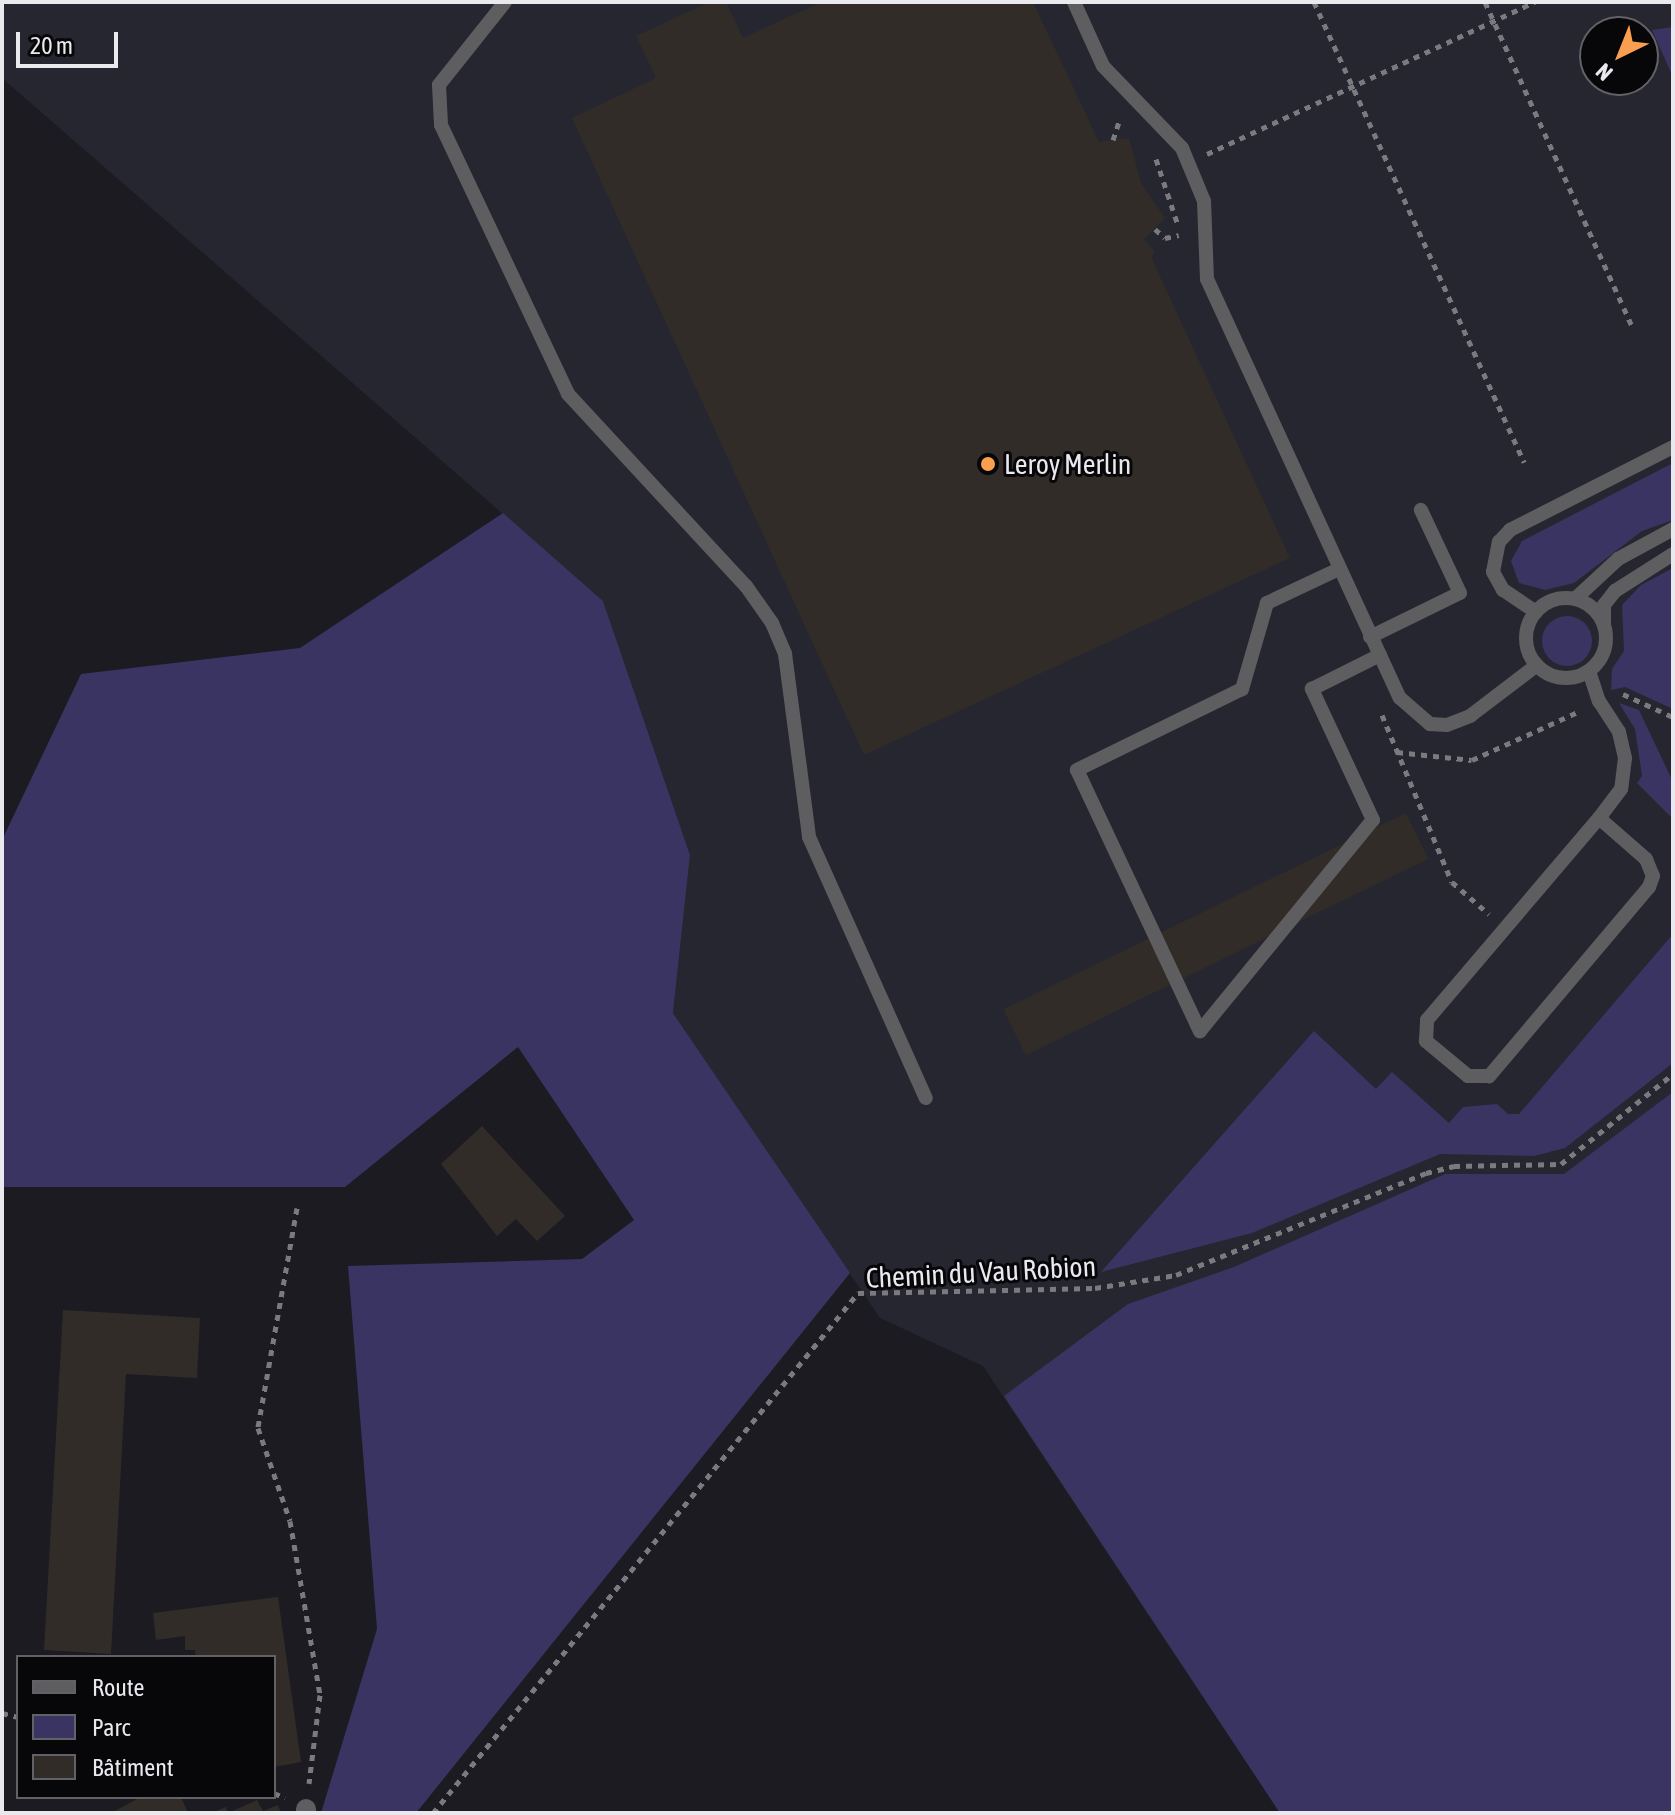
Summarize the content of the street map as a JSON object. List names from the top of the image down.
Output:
{
  "streets": {
    "path": ["Chemin du Vau Robion"]
  },
  "places": ["Leroy Merlin"],
  "legend": ["Route", "Parc", "Bâtiment"],
  "scale_bar": "20 m",
  "north": "bottom left"
}
